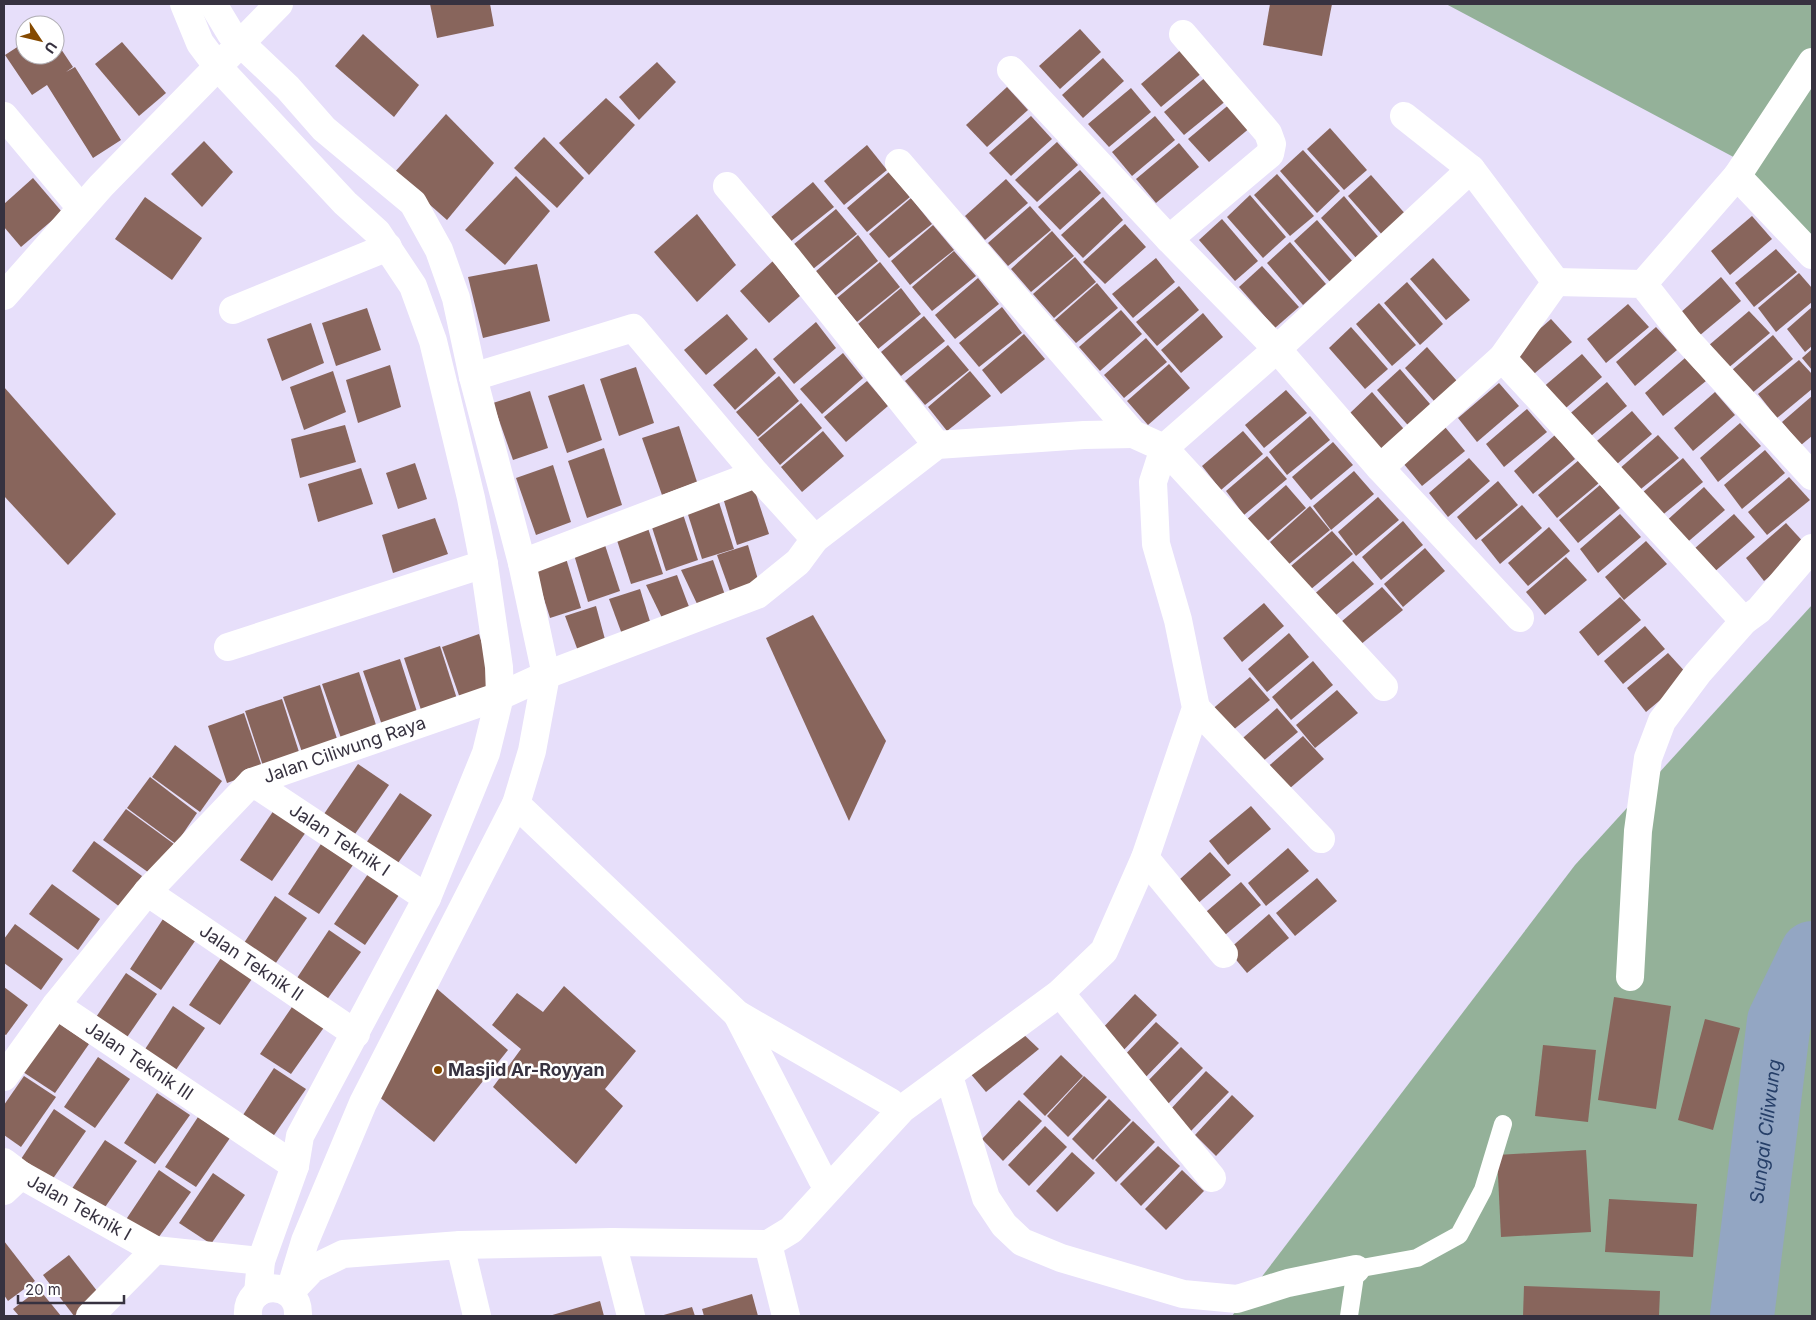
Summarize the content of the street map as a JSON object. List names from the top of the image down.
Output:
{
  "streets": {
    "street": [
      "Jalan Ciliwung Raya",
      "Jalan Teknik I",
      "Jalan Teknik II",
      "Jalan Teknik III"
    ]
  },
  "crossings": [
    ["Jalan Ciliwung Raya", "Jalan Teknik I"],
    ["Jalan Ciliwung Raya", "Jalan Teknik II"],
    ["Jalan Ciliwung Raya", "Jalan Teknik III"]
  ],
  "water": ["Sungai Ciliwung"],
  "places": ["Masjid Ar-Royyan"],
  "scale_bar": "20 m",
  "north": "bottom right"
}
